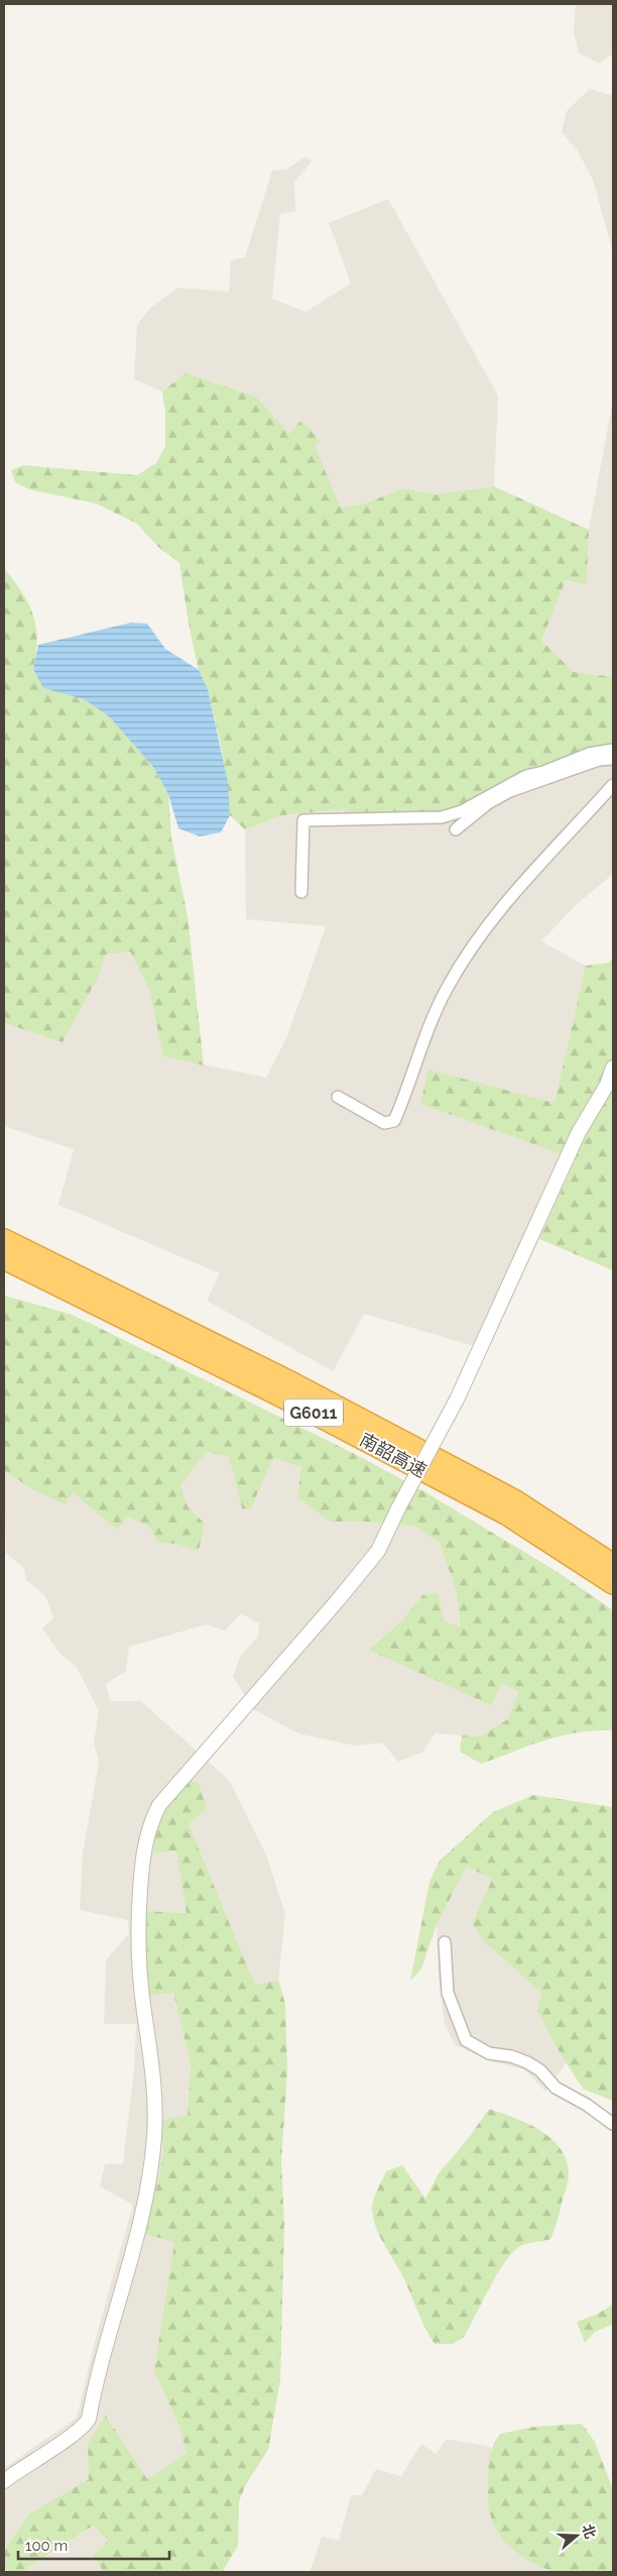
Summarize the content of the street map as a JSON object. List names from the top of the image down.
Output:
{
  "streets": {
    "highway": ["G6011", "南韶高速"]
  },
  "scale_bar": "100 m",
  "north": "right"
}
